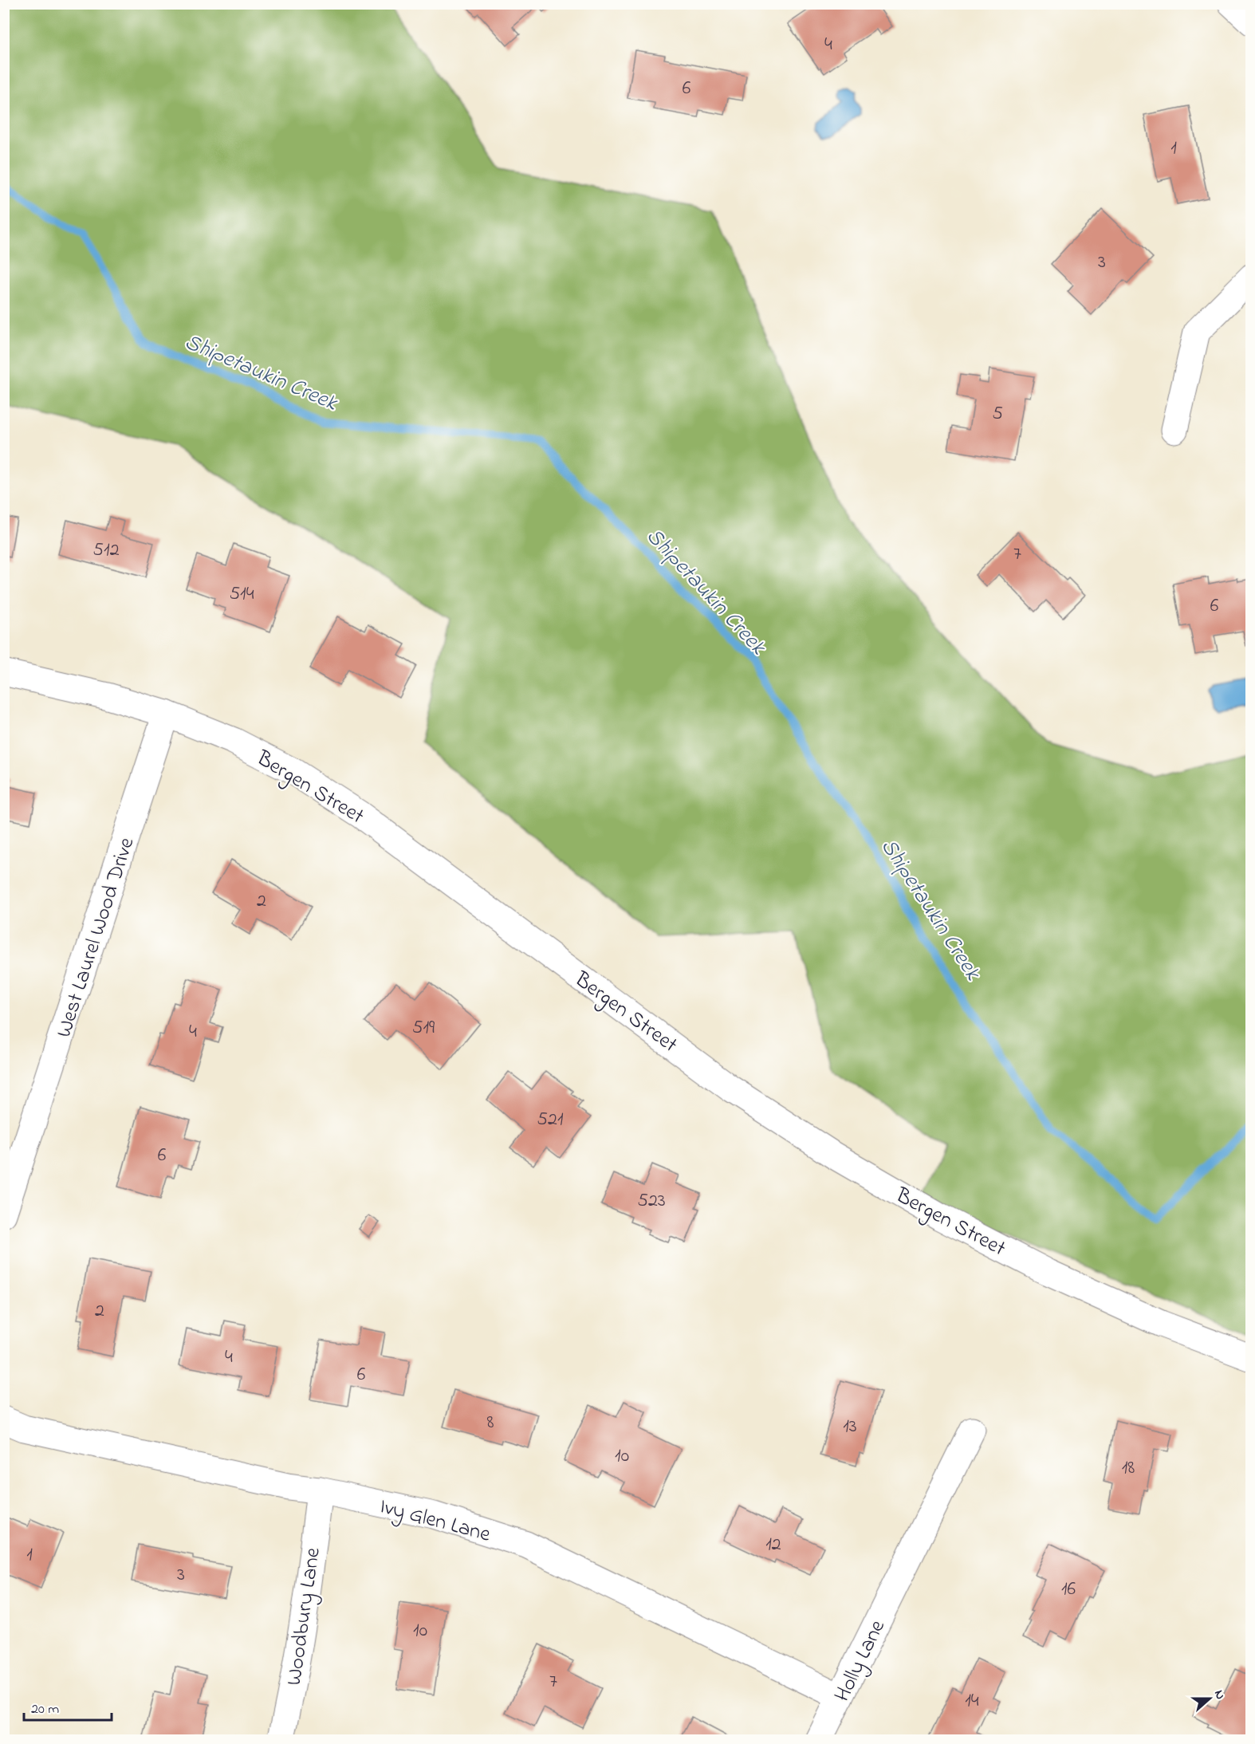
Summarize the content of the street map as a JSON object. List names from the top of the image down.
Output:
{
  "streets": {
    "street": [
      "Bergen Street",
      "West Laurel Wood Drive",
      "Ivy Glen Lane",
      "Woodbury Lane",
      "Holly Lane"
    ]
  },
  "crossings": [
    ["Bergen Street", "West Laurel Wood Drive"],
    ["Ivy Glen Lane", "Woodbury Lane"],
    ["Ivy Glen Lane", "Holly Lane"]
  ],
  "water": ["Shipetaukin Creek"],
  "house_numbers": [
    "4",
    "6",
    "1",
    "3",
    "5",
    "512",
    "7",
    "514",
    "6",
    "2",
    "519",
    "4",
    "521",
    "6",
    "523",
    "2",
    "4",
    "6",
    "8",
    "13",
    "10",
    "18",
    "12",
    "1",
    "3",
    "16",
    "10",
    "7",
    "14"
  ],
  "scale_bar": "20 m",
  "north": "right"
}
